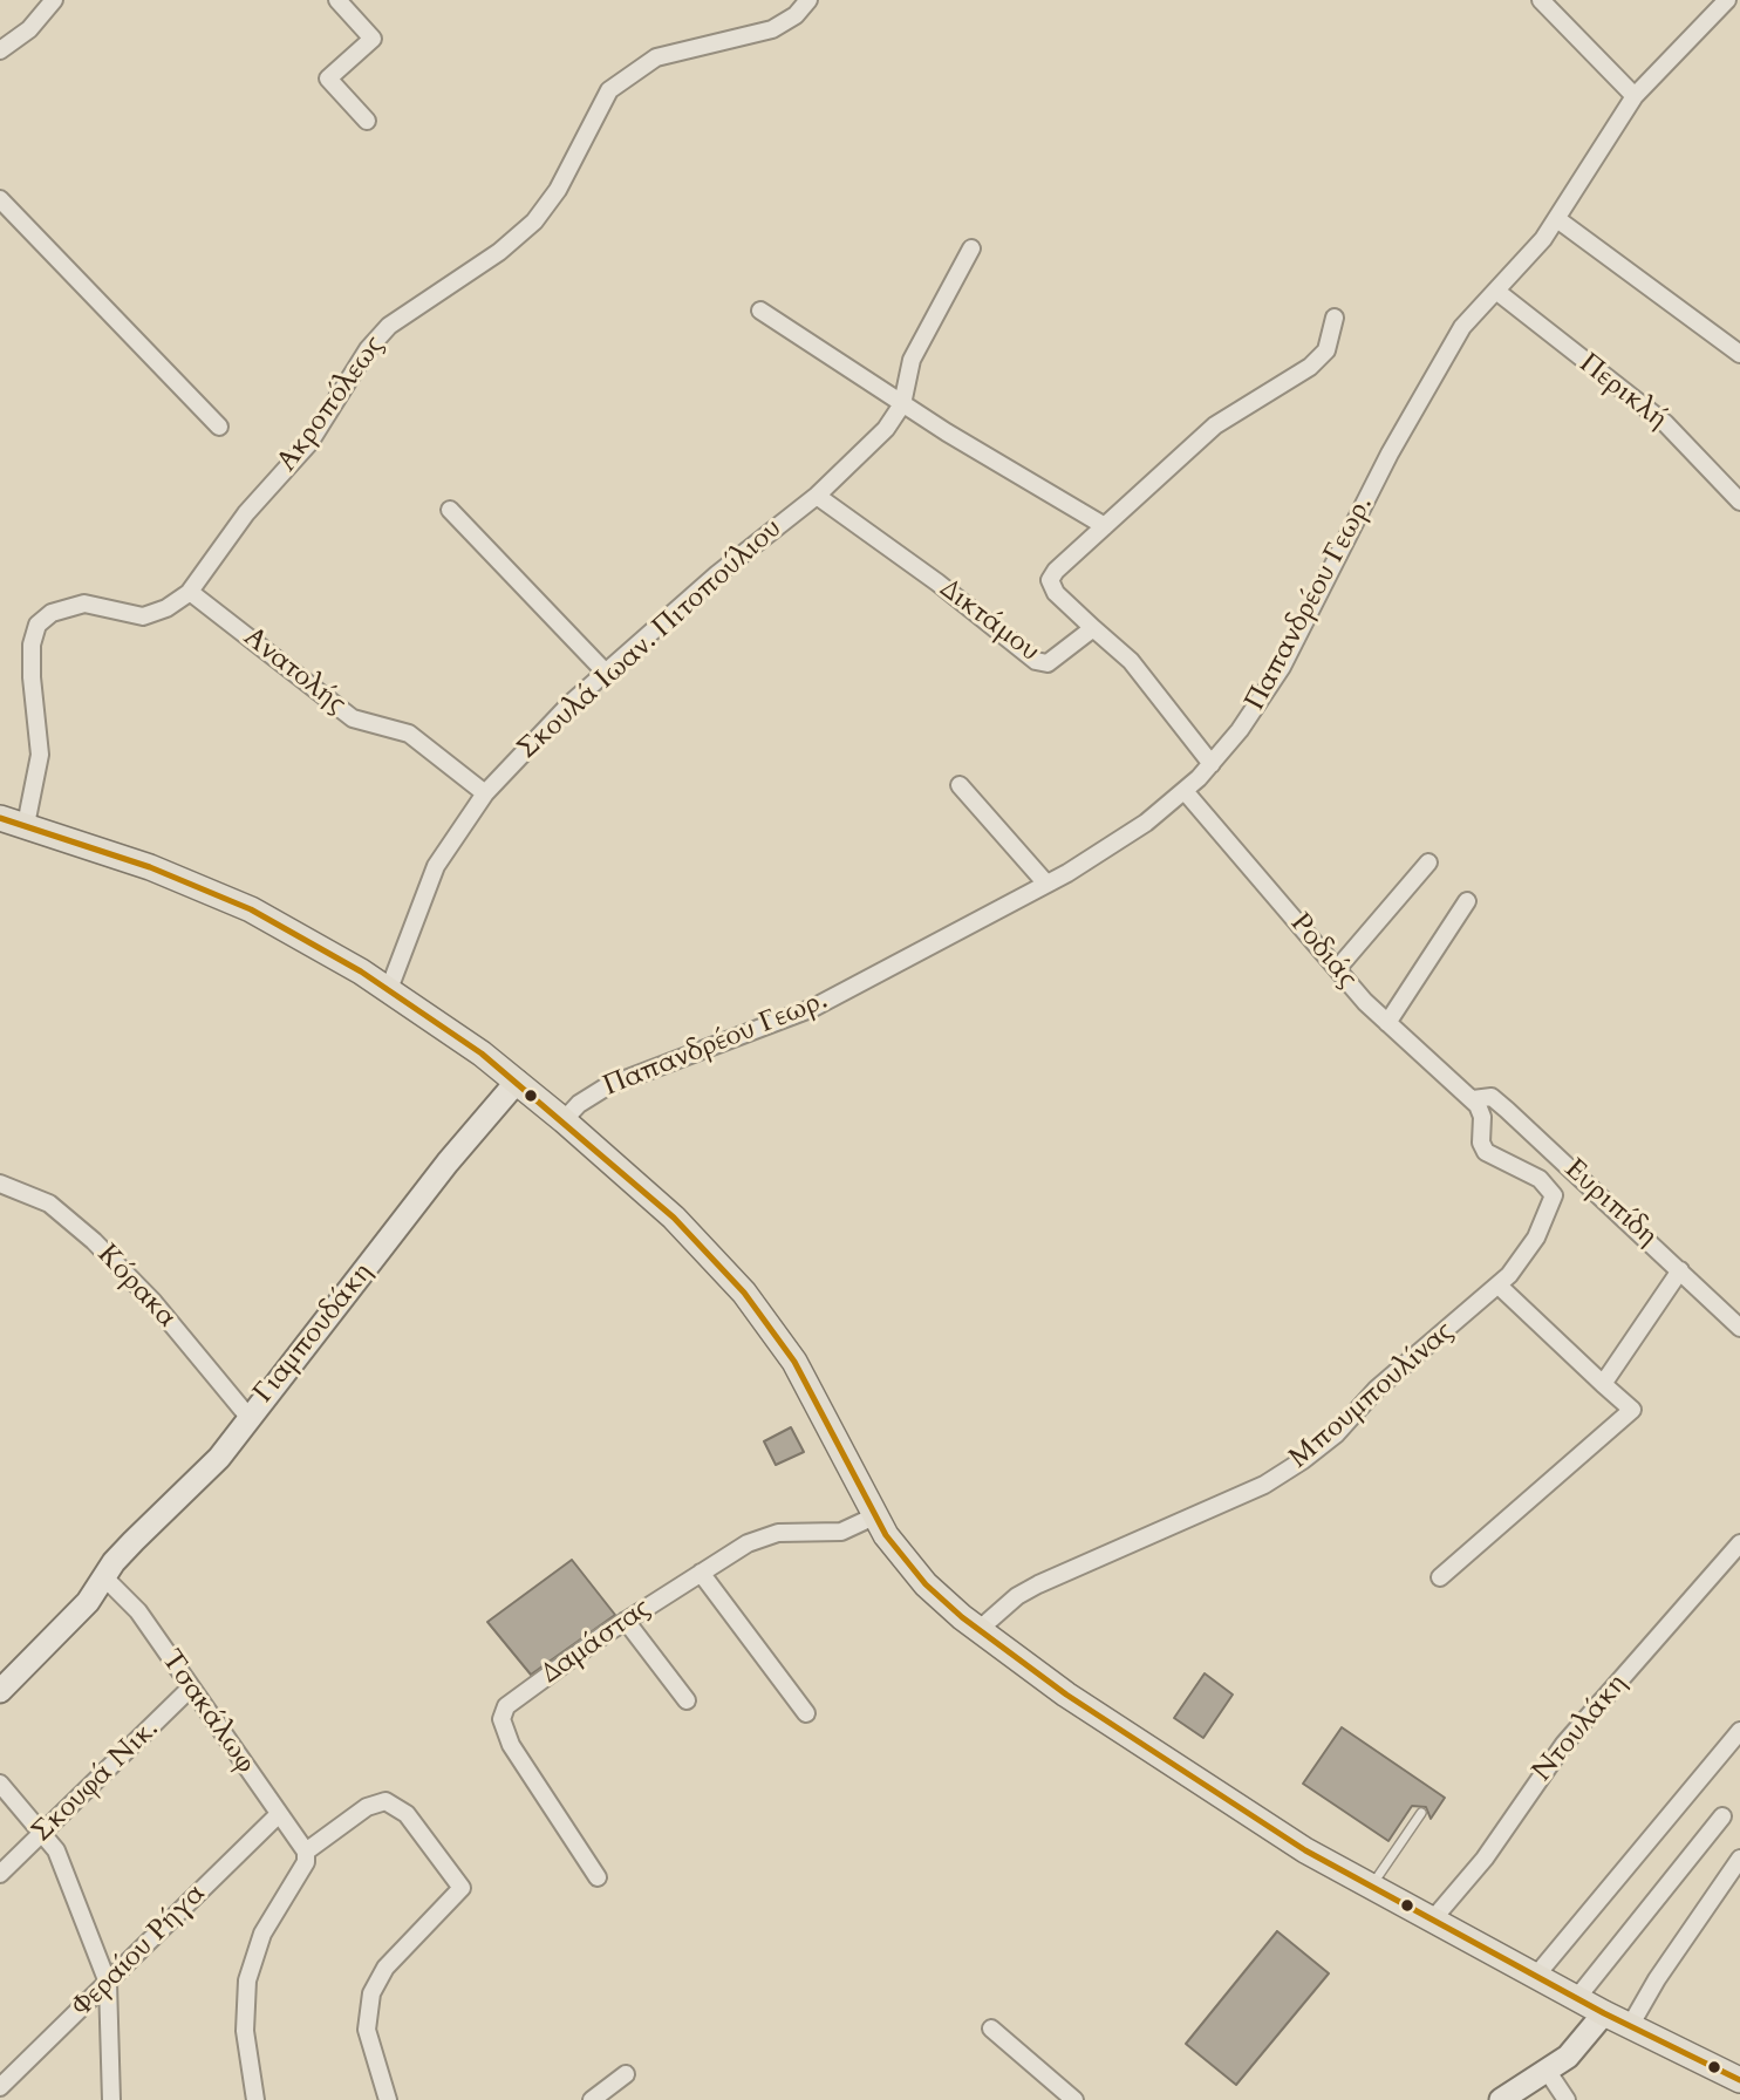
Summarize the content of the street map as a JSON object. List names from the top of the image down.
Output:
{
  "streets": {
    "street": [
      "Περικλή",
      "Ακροπόλεως",
      "Παπανδρέου Γεωρ.",
      "Δικτάμου",
      "Σκουλά Ιωαν. Πιτοπούλιου",
      "Ανατολής",
      "Ροδιάς",
      "Ευριπίδη",
      "Κόρακα",
      "Γιαμπουδάκη",
      "Μπουμπουλίνας",
      "Δαμάστας",
      "Τσακάλωφ",
      "Ντουλάκη",
      "Σκουφά Νικ.",
      "Φεραίου Ρήγα"
    ]
  },
  "crossings": [
    ["Περικλή", "Παπανδρέου Γεωρ."],
    ["Ακροπόλεως", "Ανατολής"],
    ["Παπανδρέου Γεωρ.", "Ροδιάς"],
    ["Δικτάμου", "Σκουλά Ιωαν. Πιτοπούλιου"],
    ["Σκουλά Ιωαν. Πιτοπούλιου", "Ανατολής"],
    ["Ροδιάς", "Ευριπίδη"],
    ["Ροδιάς", "Μπουμπουλίνας"],
    ["Ευριπίδη", "Μπουμπουλίνας"],
    ["Κόρακα", "Γιαμπουδάκη"],
    ["Γιαμπουδάκη", "Τσακάλωφ"],
    ["Τσακάλωφ", "Σκουφά Νικ."],
    ["Τσακάλωφ", "Φεραίου Ρήγα"]
  ]
}
